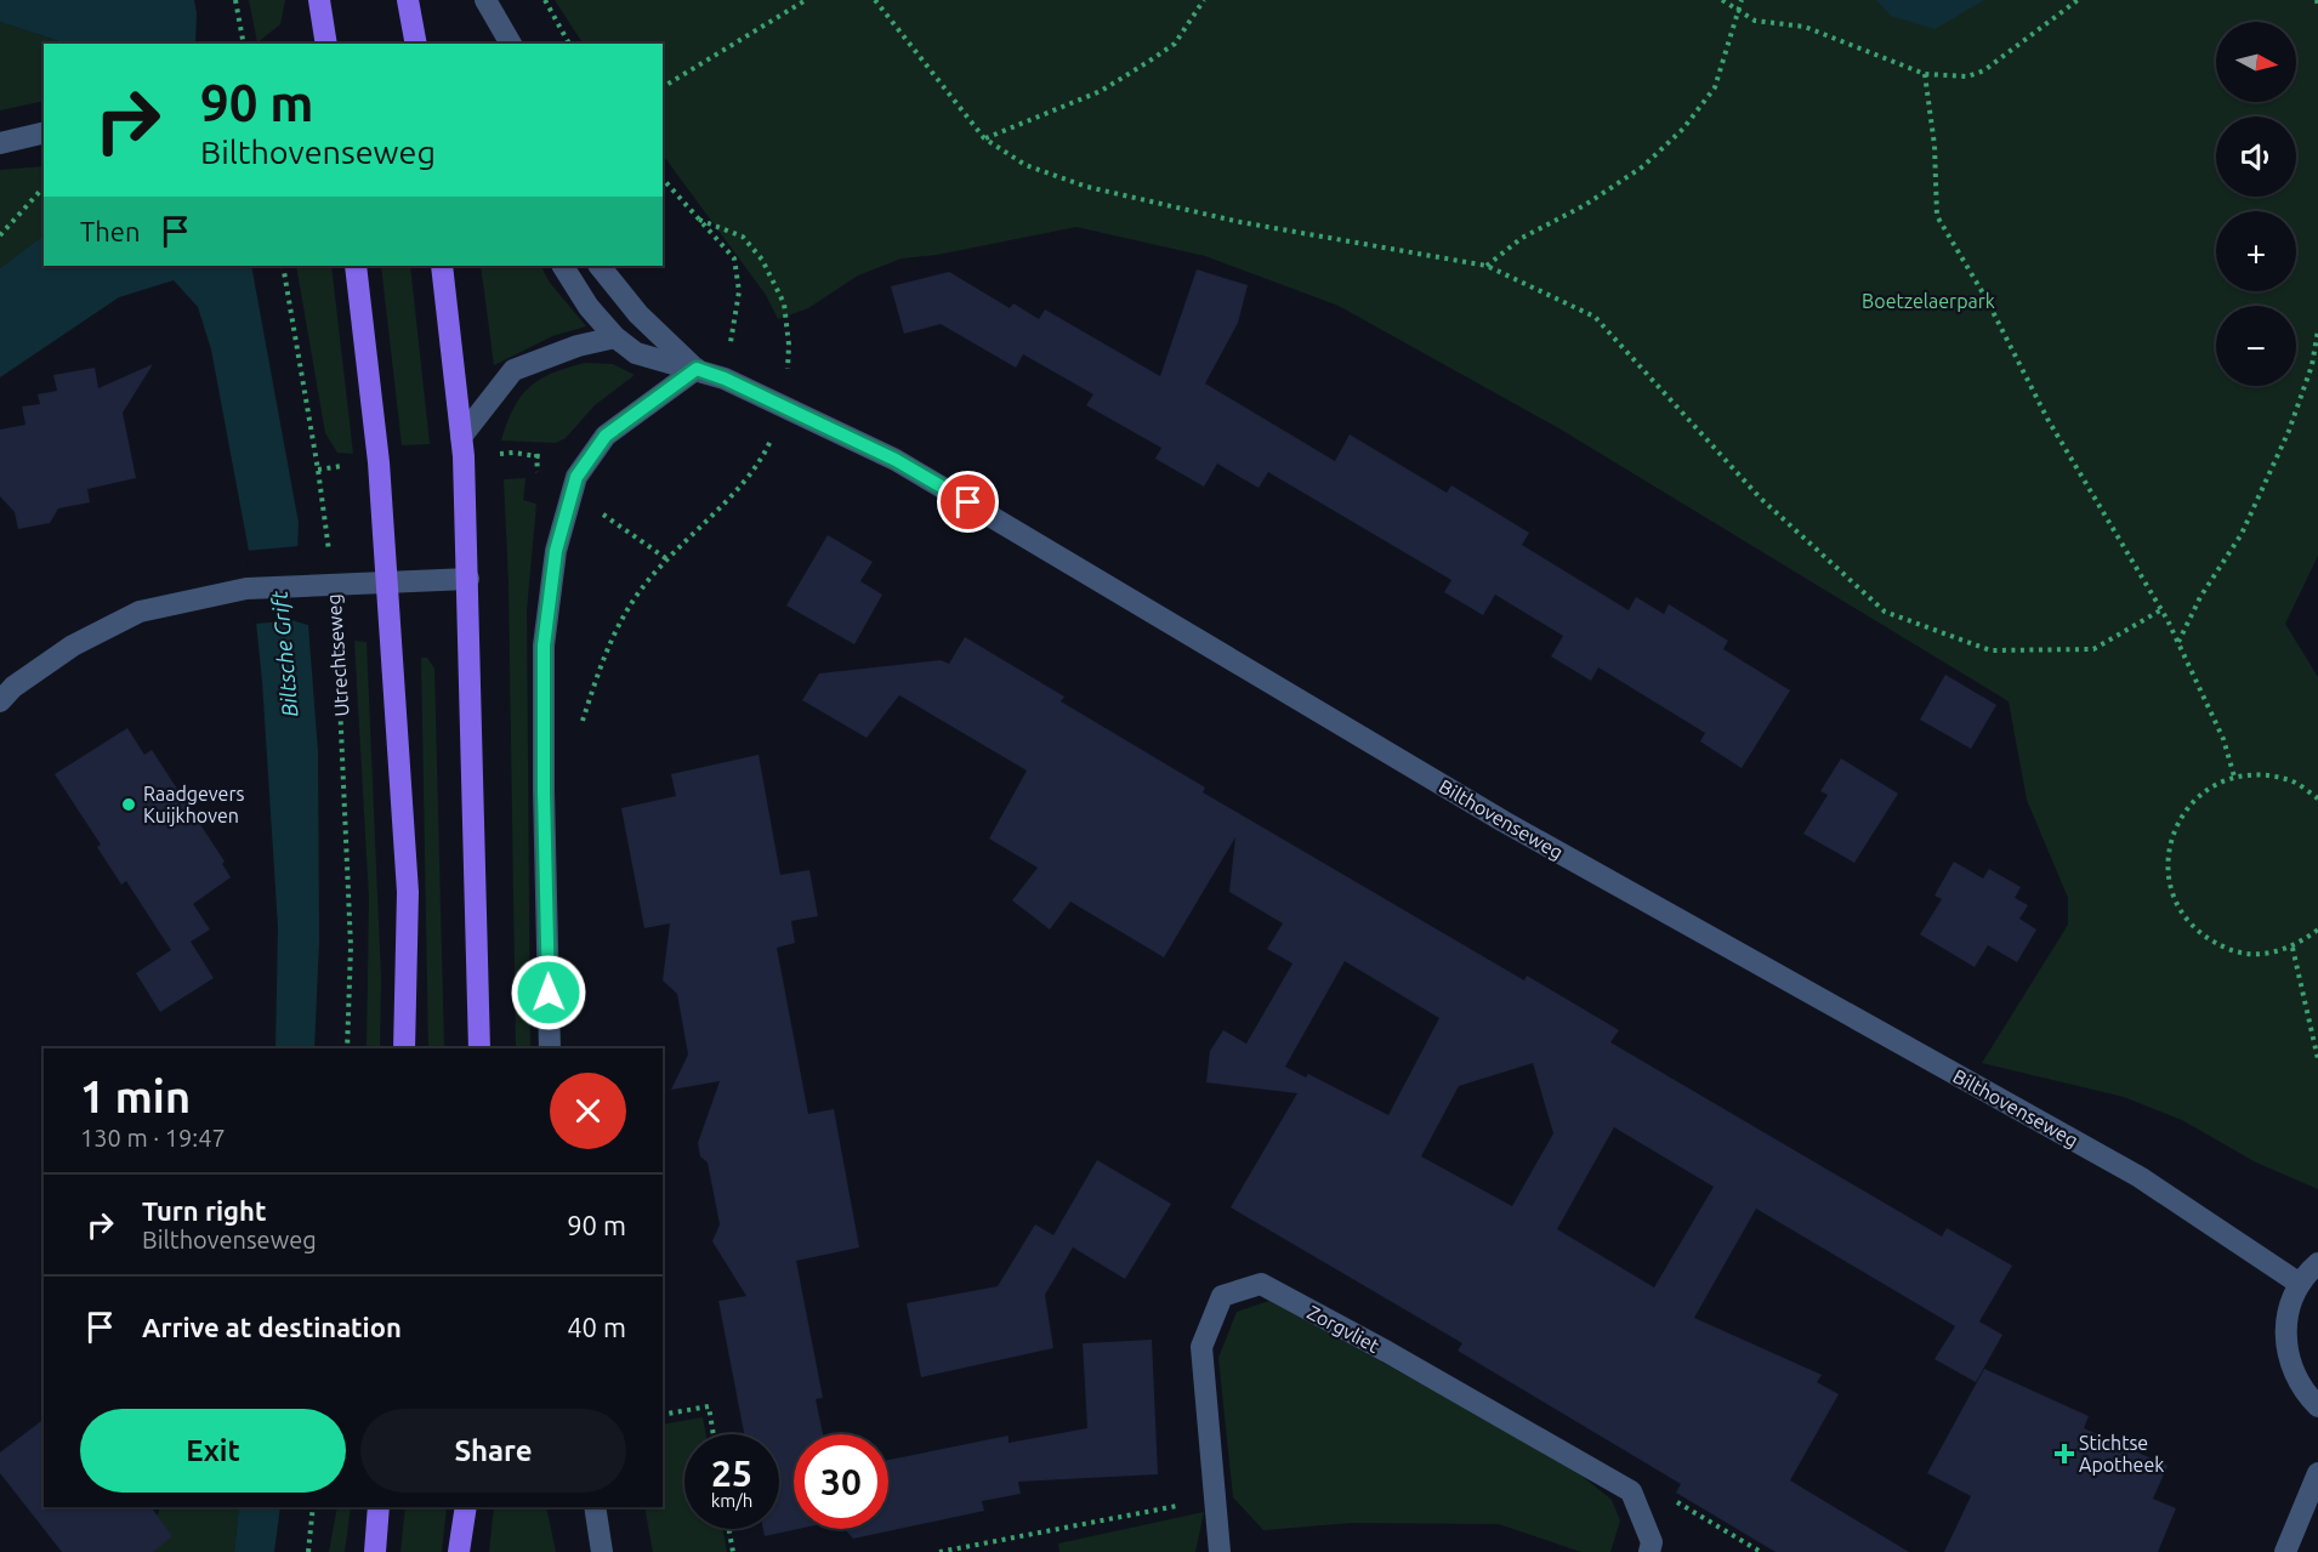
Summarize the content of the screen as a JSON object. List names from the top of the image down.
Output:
{
  "streets": {
    "street": ["Bilthovenseweg", "Zorgvliet"],
    "path": ["Utrechtseweg"]
  },
  "water": ["Biltsche Grift"],
  "parks": ["Boetzelaerpark"],
  "places": {
    "other": ["Raadgevers Kuijkhoven"],
    "health": ["Stichtse Apotheek"]
  },
  "north": "right",
  "page": {
    "map_buttons": ["+", "−"],
    "turn": ["90 m", "Bilthovenseweg"],
    "then": "Then",
    "heading": ["1 min", "130 m · 19:47"],
    "list": [
      {
        "name": "Turn right",
        "note": "Bilthovenseweg",
        "value": "90 m"
      },
      {
        "name": "Arrive at destination",
        "value": "40 m"
      }
    ],
    "buttons": ["Exit", "Share"],
    "speed": "25 km/h",
    "limit": "30"
  }
}
